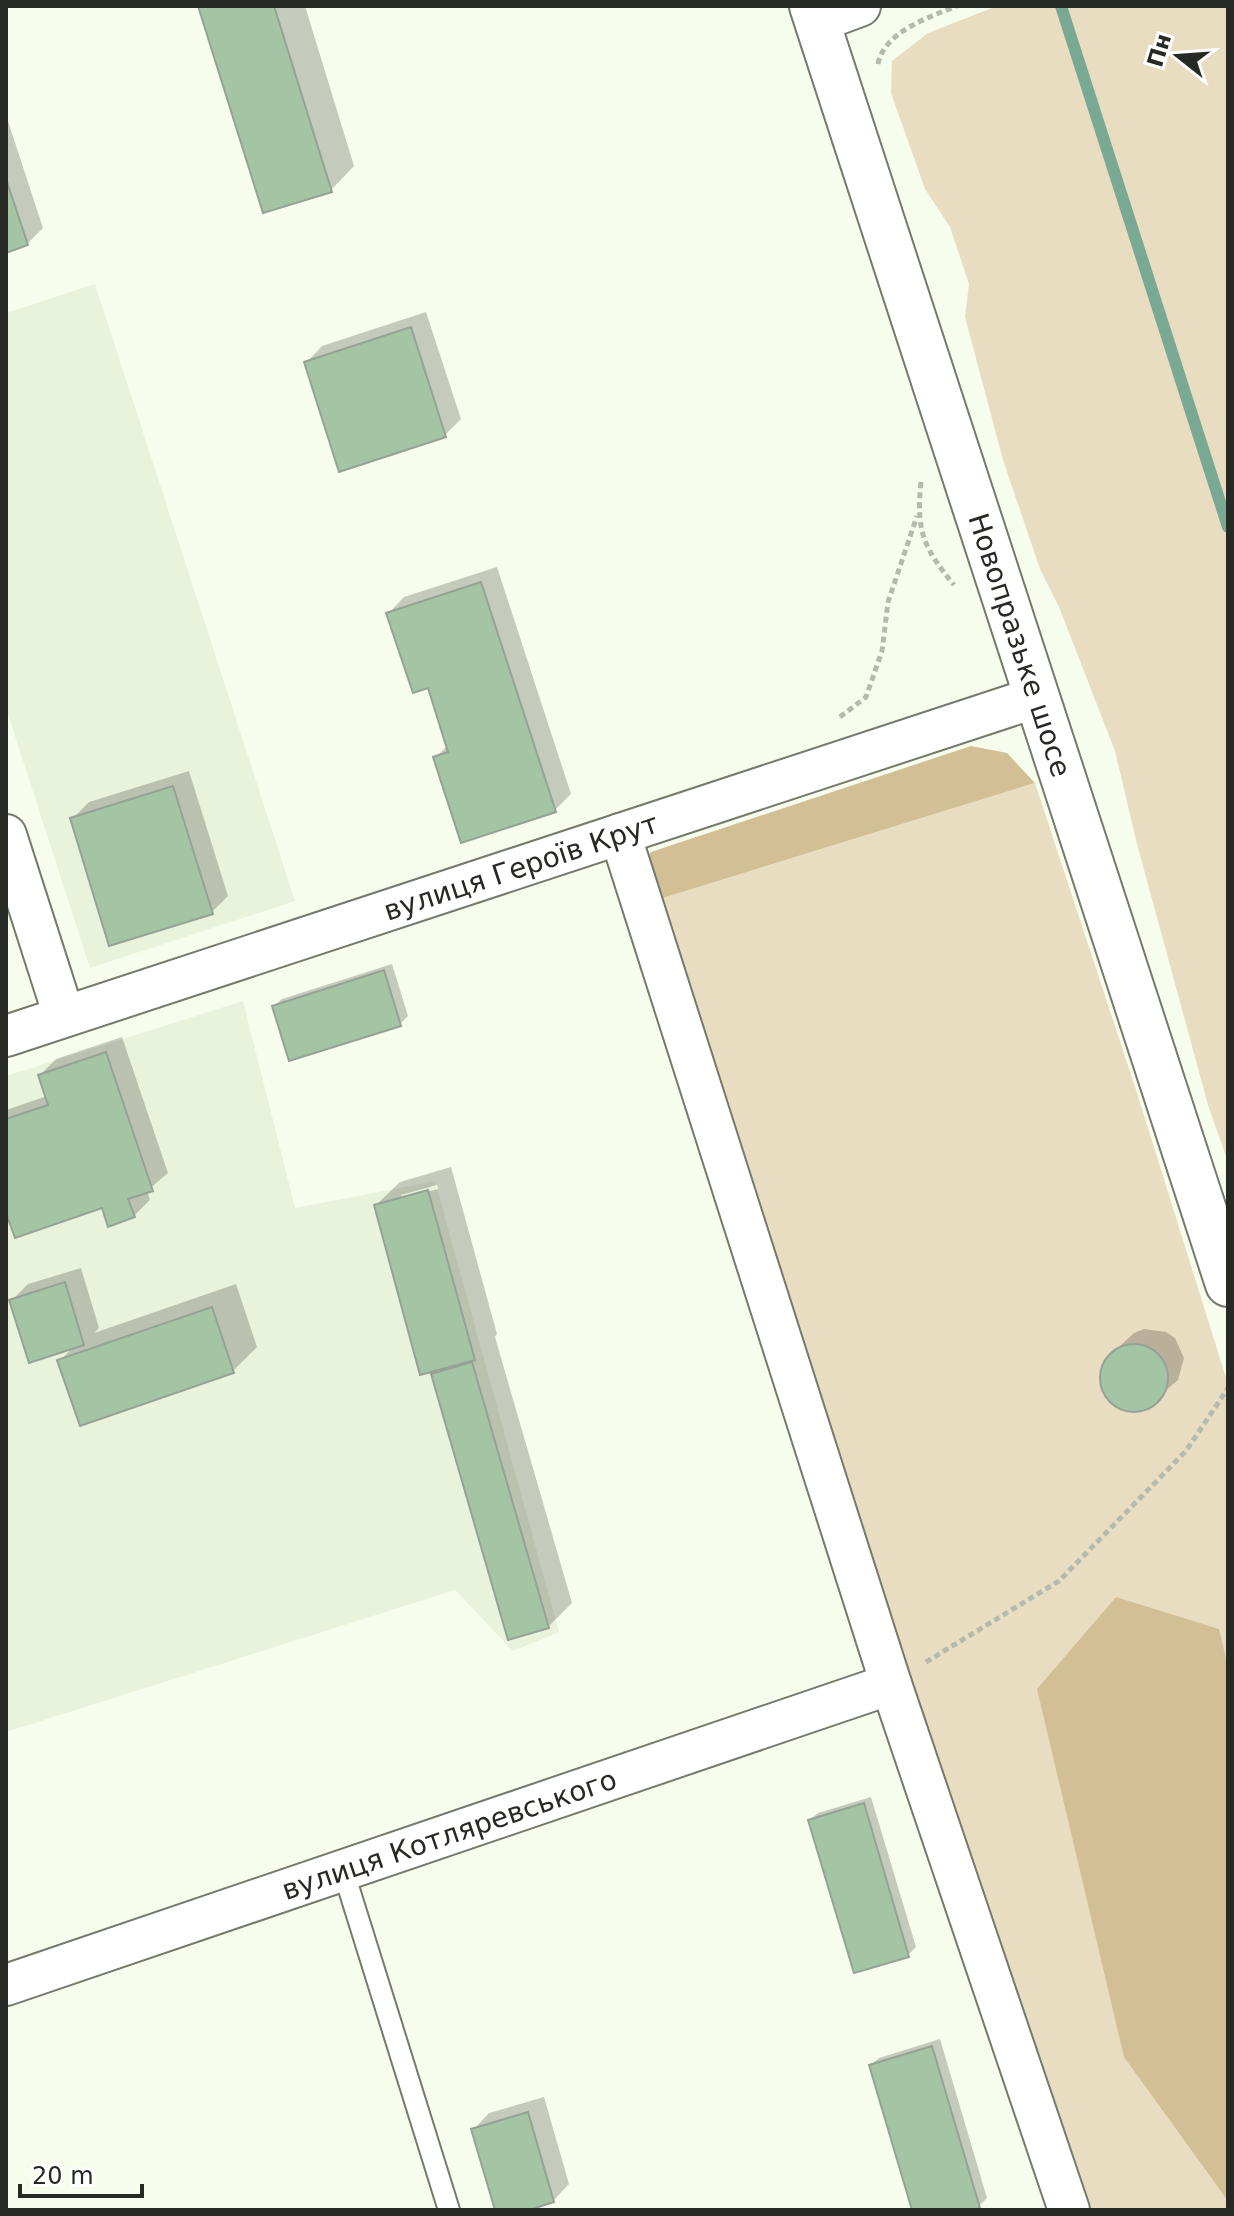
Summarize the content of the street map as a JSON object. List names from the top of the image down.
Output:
{
  "streets": {
    "main road": ["Новопразьке шосе"],
    "street": ["вулиця Героїв Крут", "вулиця Котляревського"]
  },
  "crossings": [
    ["Новопразьке шосе", "вулиця Героїв Крут"]
  ],
  "scale_bar": "20 m",
  "north": "left"
}
